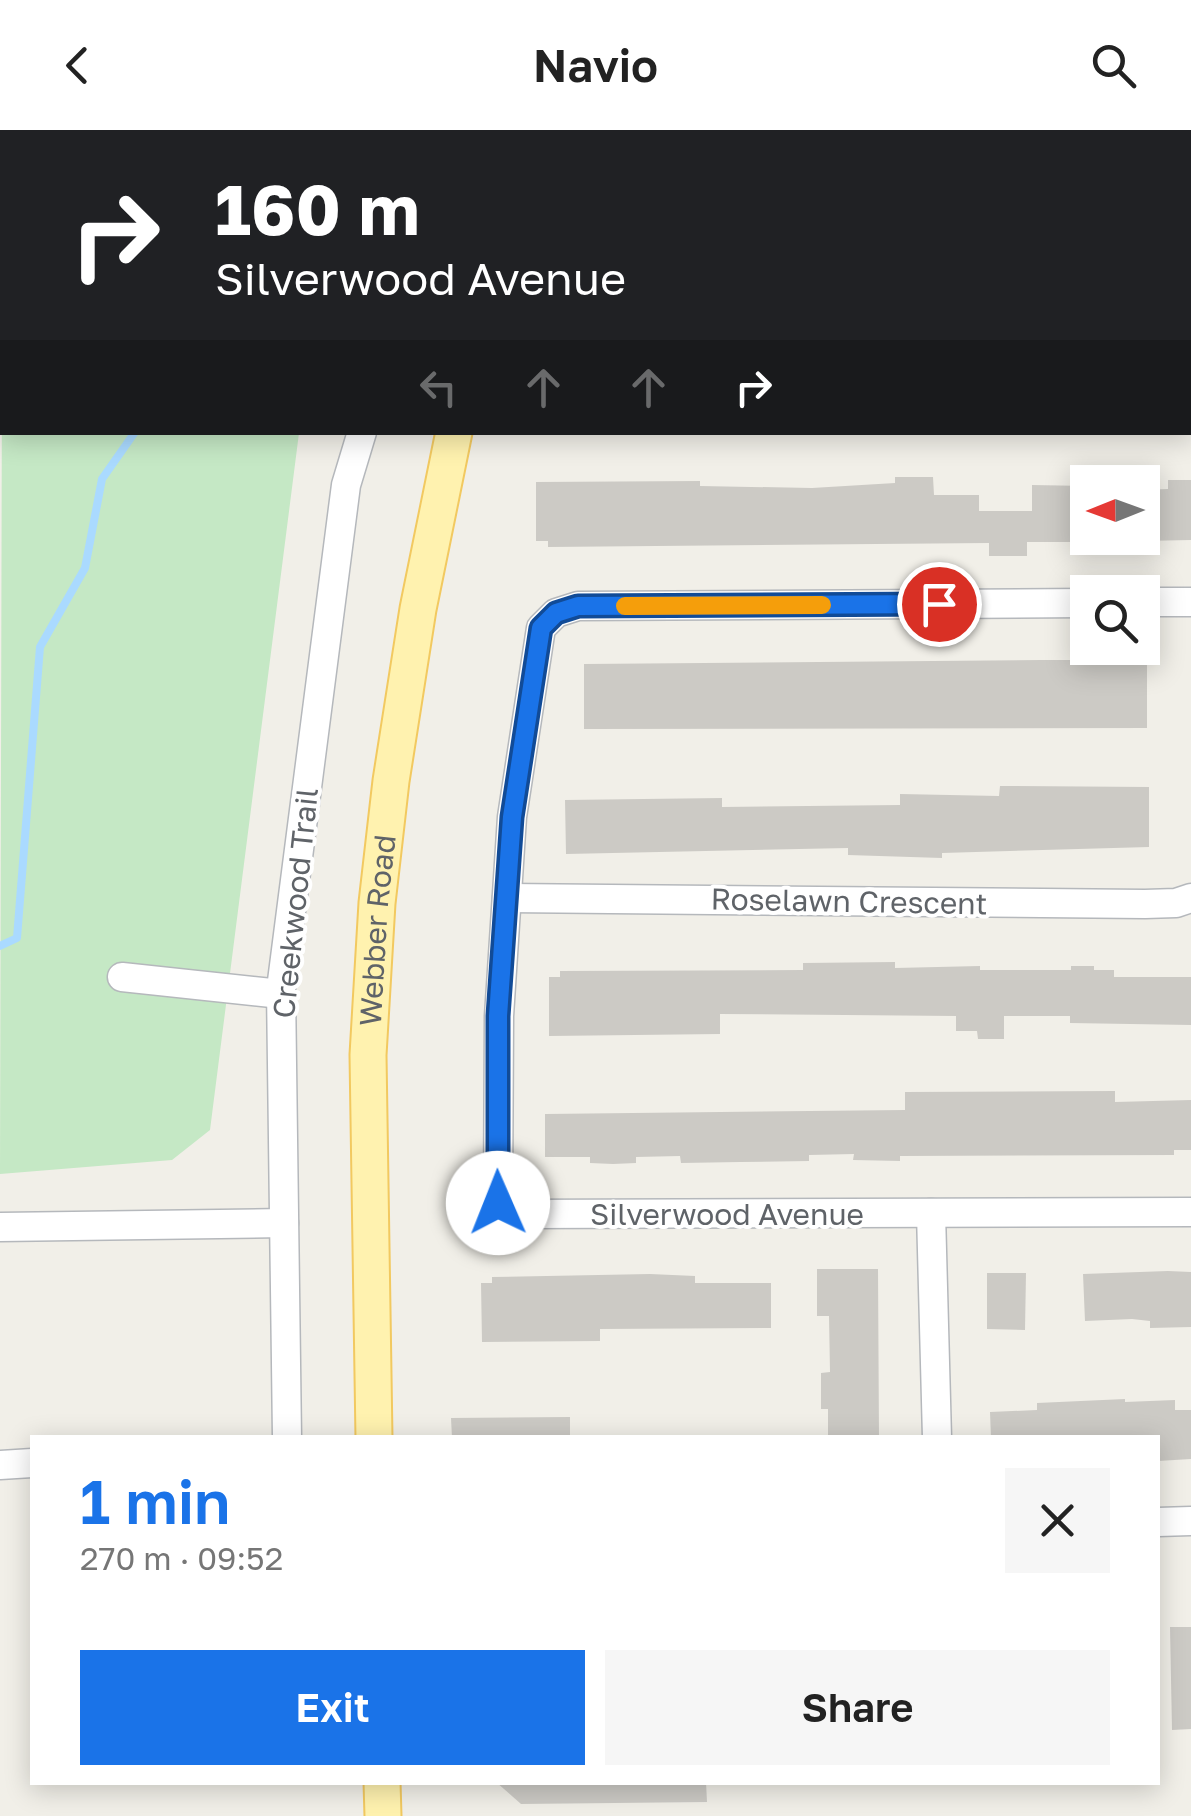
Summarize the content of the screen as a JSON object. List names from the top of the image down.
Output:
{
  "streets": {
    "main road": ["Webber Road"],
    "street": ["Roselawn Crescent", "Creekwood Trail", "Silverwood Avenue"]
  },
  "crossings": [
    ["Roselawn Crescent", "Silverwood Avenue"]
  ],
  "north": "left",
  "page": {
    "header": "Navio",
    "turn": ["160 m", "Silverwood Avenue"],
    "heading": ["1 min", "270 m · 09:52"],
    "buttons": ["Exit", "Share"]
  }
}
